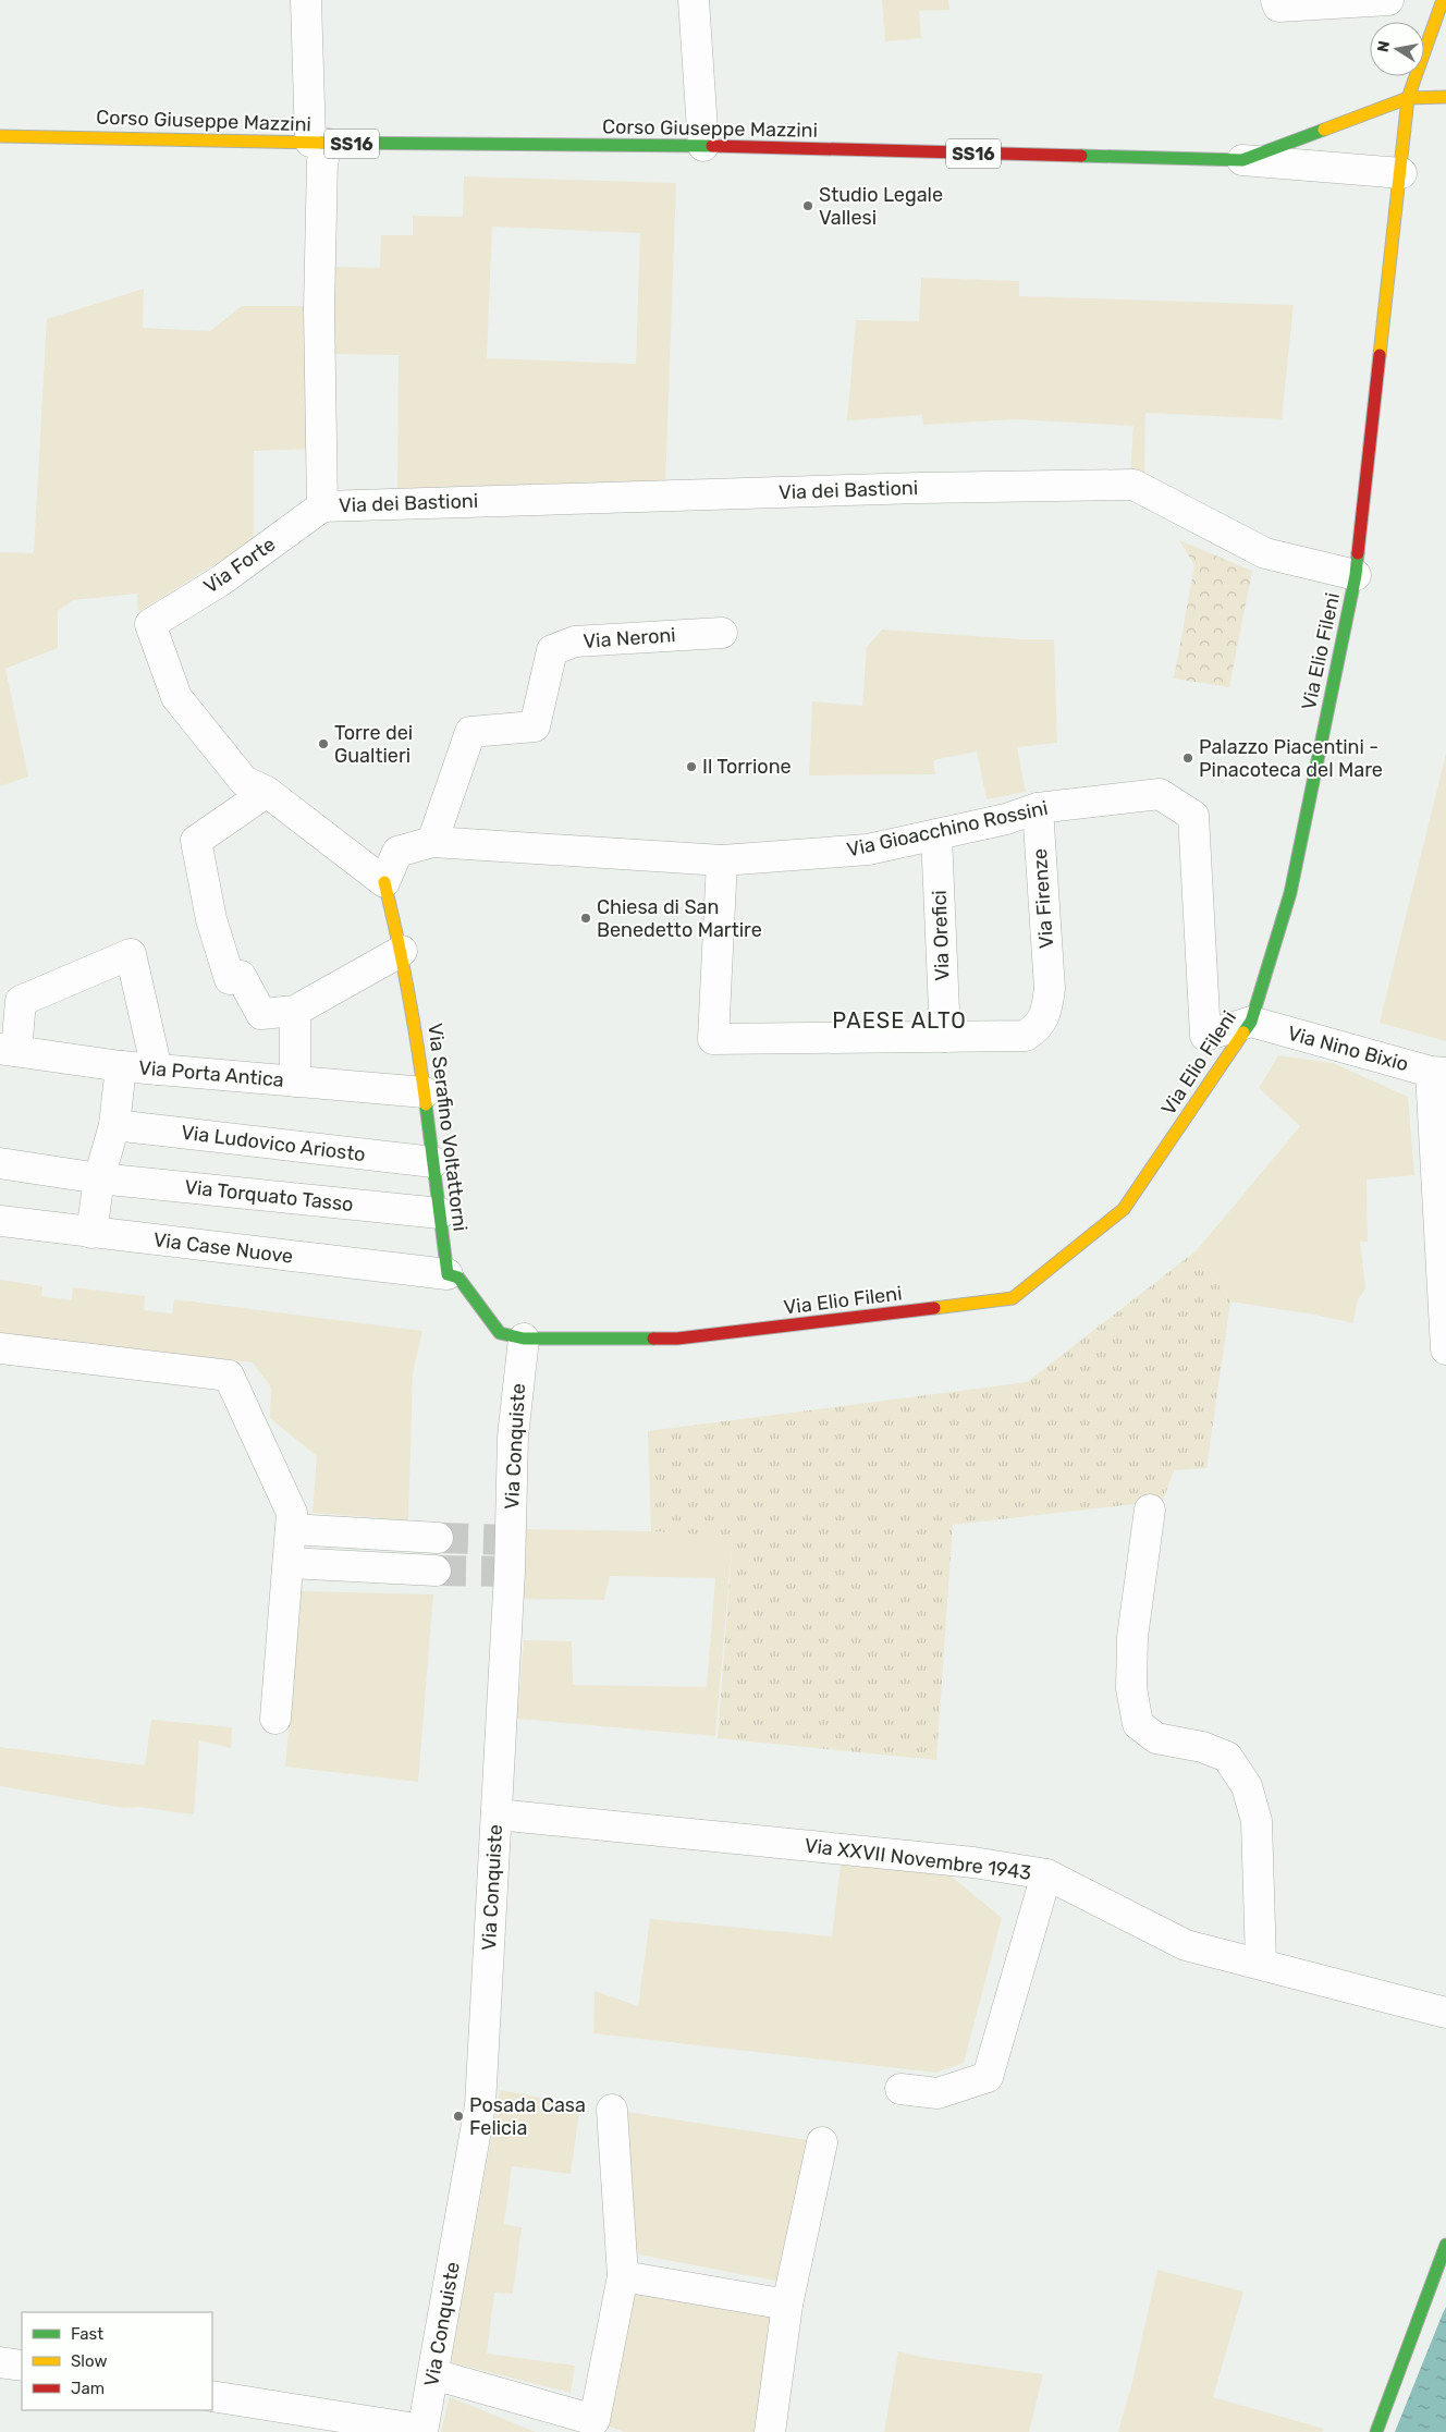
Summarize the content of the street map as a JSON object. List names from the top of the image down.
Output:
{
  "streets": {
    "street": [
      "Corso Giuseppe Mazzini",
      "SS16",
      "Via dei Bastioni",
      "Via Forte",
      "Via Neroni",
      "Via Elio Fileni",
      "Via Gioacchino Rossini",
      "Via Firenze",
      "Via Orefici",
      "Via Nino Bixio",
      "Via Porta Antica",
      "Via Serafino Voltattorni",
      "Via Ludovico Ariosto",
      "Via Torquato Tasso",
      "Via Case Nuove",
      "Via Conquiste",
      "Via XXVII Novembre 1943"
    ]
  },
  "crossings": [
    ["Corso Giuseppe Mazzini", "SS16"],
    ["Corso Giuseppe Mazzini", "Via Elio Fileni"],
    ["SS16", "Via Elio Fileni"],
    ["Via dei Bastioni", "Via Forte"],
    ["Via dei Bastioni", "Via Elio Fileni"],
    ["Via Forte", "Via Gioacchino Rossini"],
    ["Via Forte", "Via Serafino Voltattorni"],
    ["Via Neroni", "Via Gioacchino Rossini"],
    ["Via Elio Fileni", "Via Gioacchino Rossini"],
    ["Via Elio Fileni", "Via Nino Bixio"],
    ["Via Elio Fileni", "Via Conquiste"],
    ["Via Gioacchino Rossini", "Via Firenze"],
    ["Via Gioacchino Rossini", "Via Orefici"],
    ["Via Gioacchino Rossini", "Via Nino Bixio"],
    ["Via Gioacchino Rossini", "Via Serafino Voltattorni"],
    ["Via Firenze", "Via Orefici"],
    ["Via Porta Antica", "Via Serafino Voltattorni"],
    ["Via Serafino Voltattorni", "Via Ludovico Ariosto"],
    ["Via Serafino Voltattorni", "Via Torquato Tasso"],
    ["Via Serafino Voltattorni", "Via Case Nuove"],
    ["Via Conquiste", "Via XXVII Novembre 1943"]
  ],
  "districts": ["PAESE ALTO"],
  "places": [
    "Studio Legale Vallesi",
    "Torre dei Gualtieri",
    "Palazzo Piacentini - Pinacoteca del Mare",
    "Il Torrione",
    "Chiesa di San Benedetto Martire",
    "Posada Casa Felicia"
  ],
  "legend": ["Fast", "Slow", "Jam"],
  "north": "left"
}
